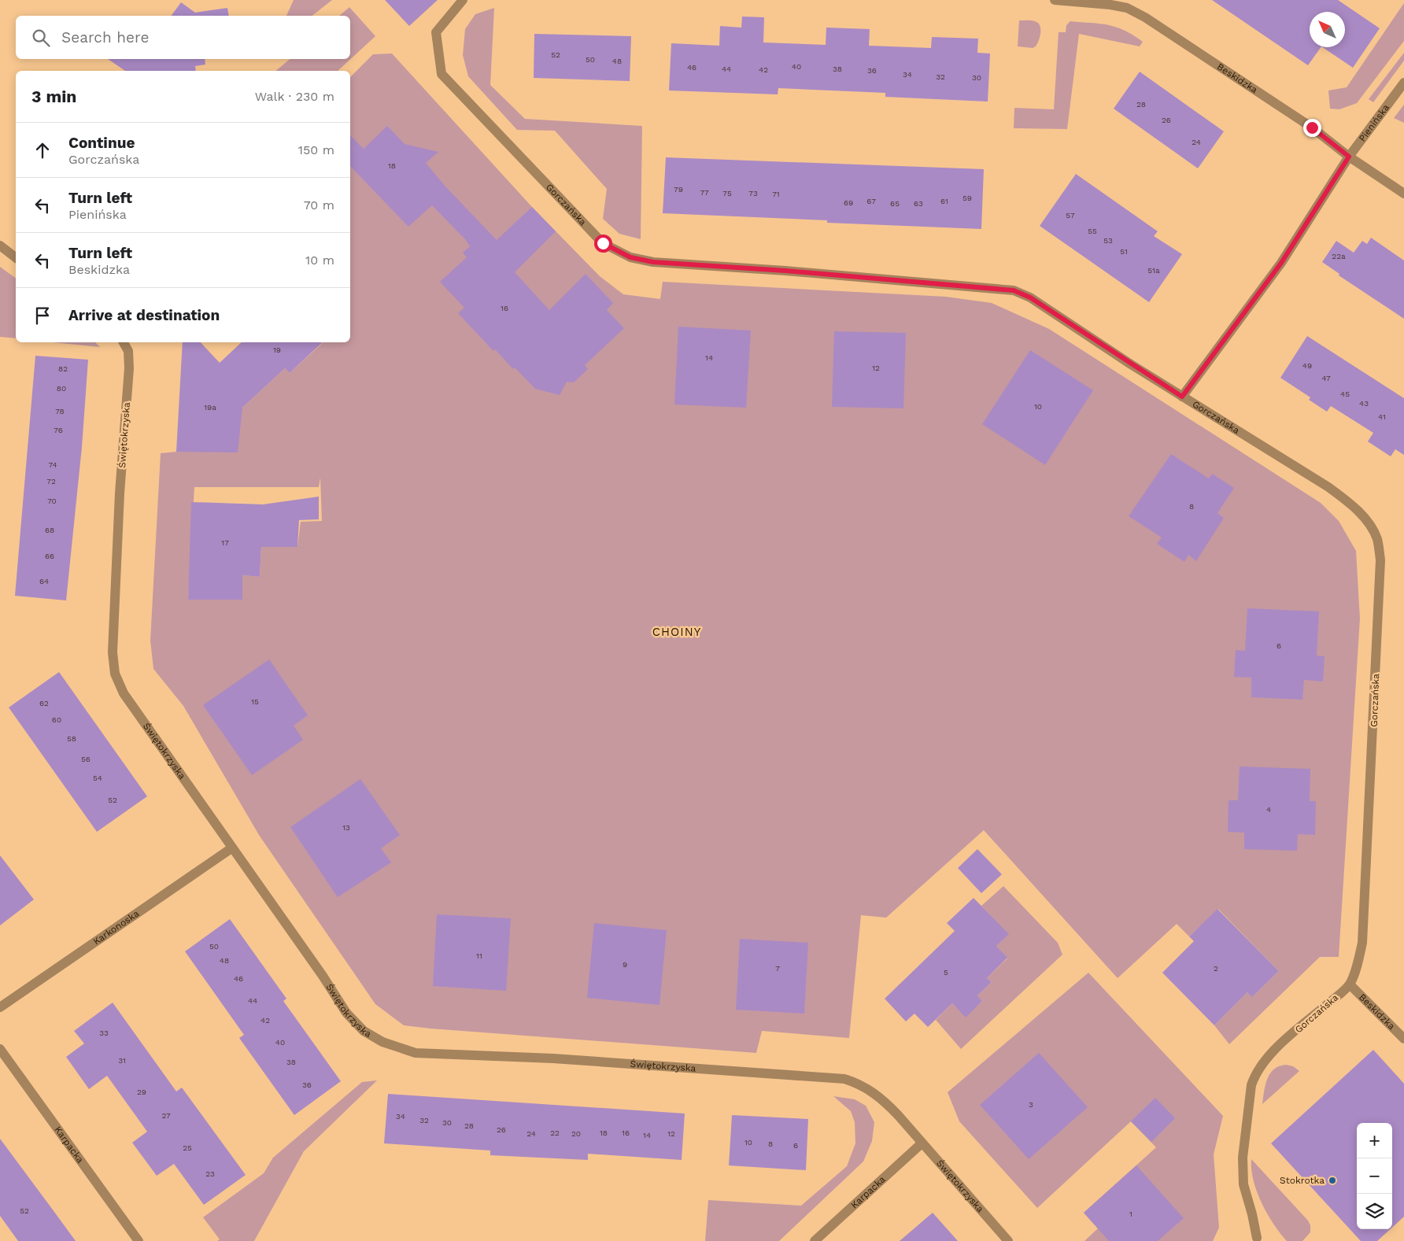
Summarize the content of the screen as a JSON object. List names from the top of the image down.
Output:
{
  "streets": {
    "street": [
      "Beskidzka",
      "Pienińska",
      "Gorczańska",
      "Świętokrzyska",
      "Karkonoska",
      "Karpacka"
    ]
  },
  "crossings": [
    ["Beskidzka", "Pienińska"],
    ["Beskidzka", "Gorczańska"],
    ["Pienińska", "Gorczańska"],
    ["Świętokrzyska", "Karkonoska"],
    ["Świętokrzyska", "Karpacka"]
  ],
  "districts": ["CHOINY"],
  "places": ["Stokrotka"],
  "house_numbers": [
    "52",
    "50",
    "48",
    "40",
    "46",
    "44",
    "38",
    "42",
    "36",
    "34",
    "32",
    "30",
    "28",
    "26",
    "24",
    "18",
    "79",
    "77",
    "75",
    "73",
    "71",
    "59",
    "67",
    "61",
    "69",
    "65",
    "63",
    "57",
    "55",
    "53",
    "51",
    "22a",
    "51a",
    "16",
    "19",
    "14",
    "49",
    "12",
    "82",
    "47",
    "80",
    "45",
    "43",
    "10",
    "19a",
    "78",
    "41",
    "76",
    "74",
    "72",
    "70",
    "8",
    "68",
    "17",
    "66",
    "64",
    "6",
    "15",
    "62",
    "60",
    "58",
    "56",
    "54",
    "52",
    "4",
    "13",
    "50",
    "11",
    "48",
    "9",
    "7",
    "2",
    "5",
    "46",
    "44",
    "42",
    "33",
    "40",
    "31",
    "38",
    "36",
    "29",
    "3",
    "27",
    "34",
    "32",
    "30",
    "28",
    "26",
    "22",
    "18",
    "16",
    "24",
    "20",
    "12",
    "14",
    "10",
    "8",
    "6",
    "25",
    "23",
    "52",
    "1"
  ],
  "north": "top left",
  "page": {
    "search": "Search here",
    "heading": ["3 min", "Walk · 230 m"],
    "list": [
      ["Continue", "Gorczańska", "150 m"],
      ["Turn left", "Pienińska", "70 m"],
      ["Turn left", "Beskidzka", "10 m"],
      "Arrive at destination"
    ],
    "map_buttons": ["+", "−"]
  }
}
